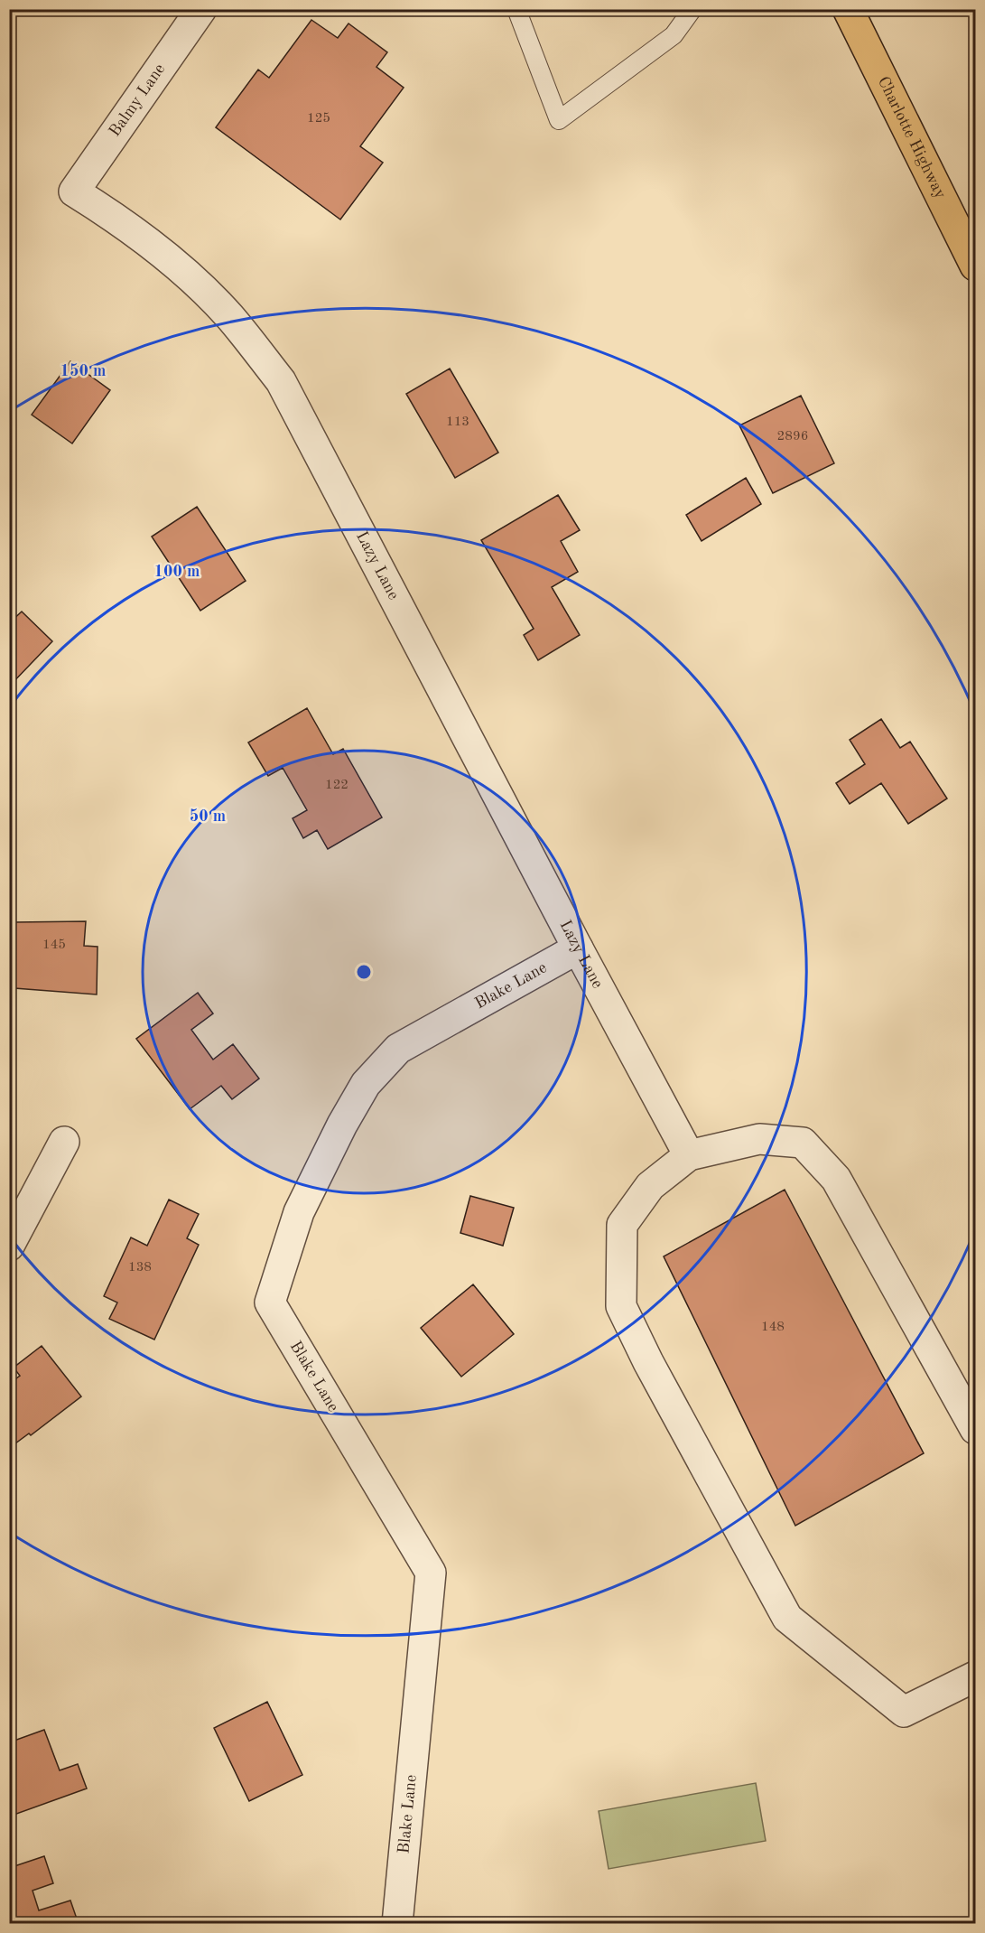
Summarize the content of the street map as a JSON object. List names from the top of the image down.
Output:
{
  "streets": {
    "main road": ["Charlotte Highway"],
    "street": ["Balmy Lane", "Lazy Lane", "Blake Lane"]
  },
  "crossings": [
    ["Balmy Lane", "Lazy Lane"],
    ["Lazy Lane", "Blake Lane"]
  ],
  "house_numbers": [
    "125",
    "113",
    "2896",
    "122",
    "145",
    "138",
    "148"
  ],
  "rings": ["150 m", "100 m", "50 m"]
}
